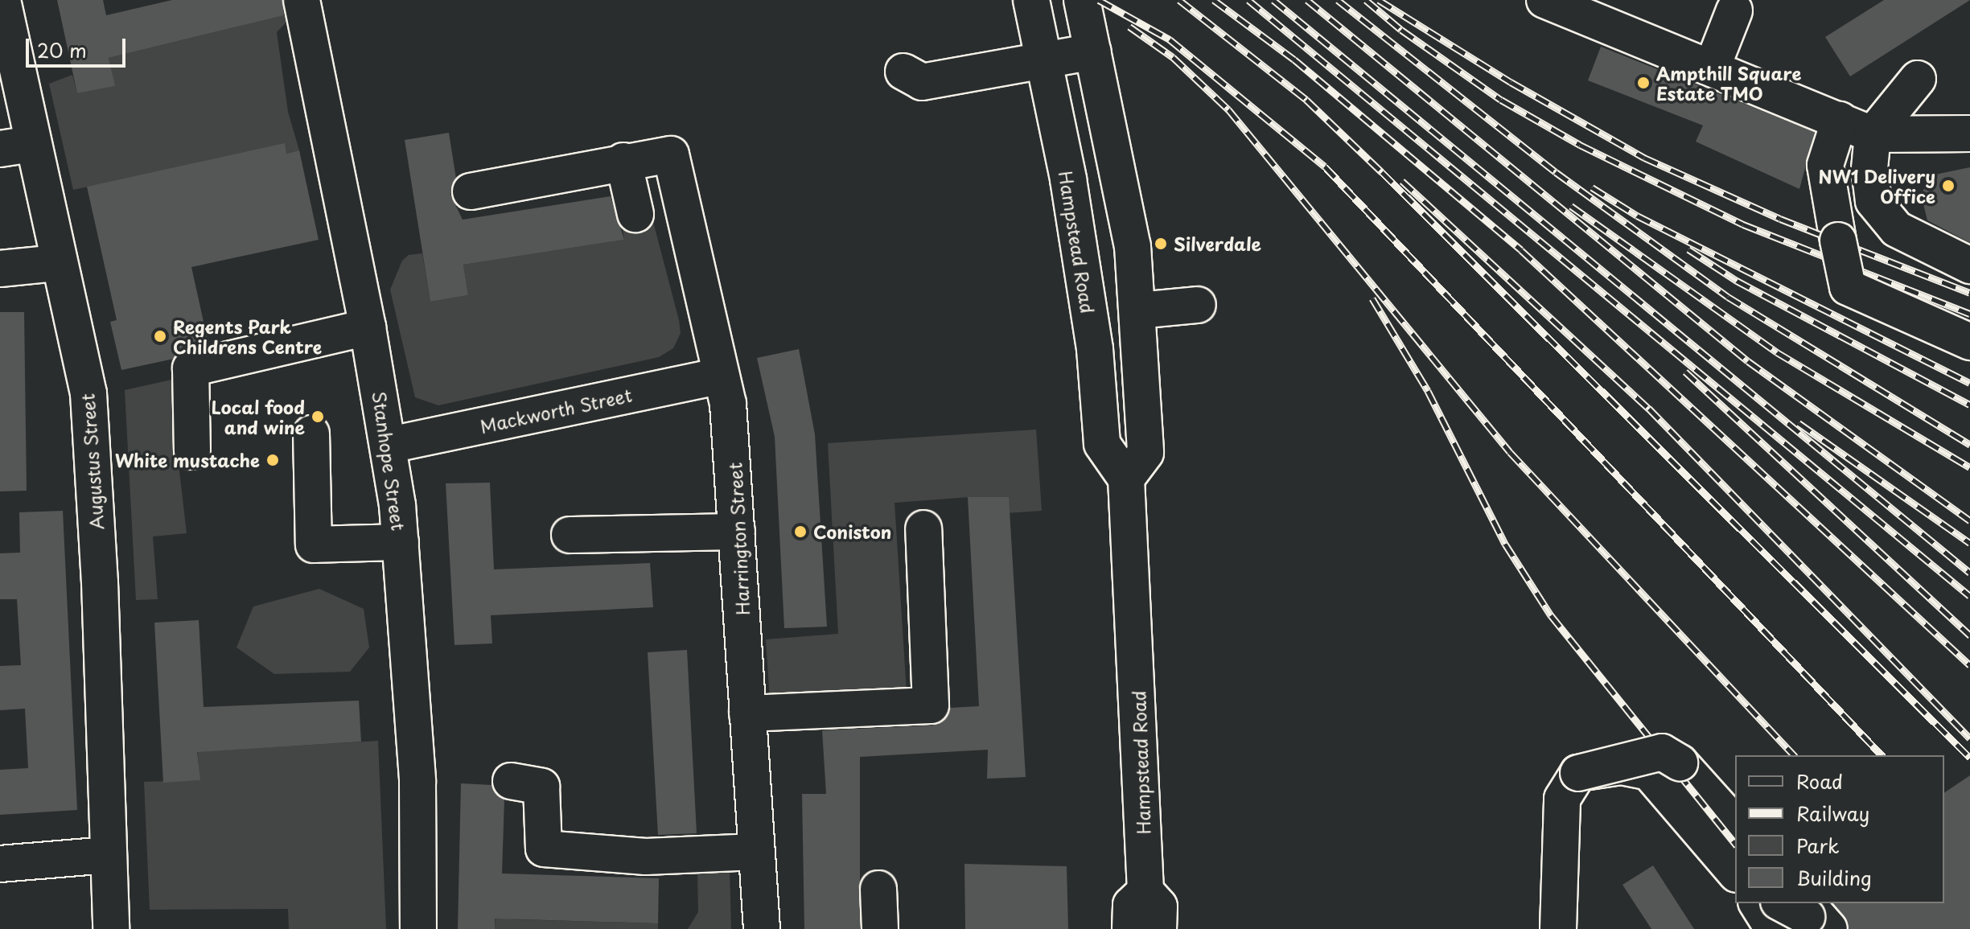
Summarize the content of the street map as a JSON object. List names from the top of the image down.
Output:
{
  "streets": {
    "main road": [
      "Hampstead Road",
      "Mackworth Street",
      "Stanhope Street",
      "Augustus Street",
      "Harrington Street"
    ]
  },
  "crossings": [
    ["Mackworth Street", "Stanhope Street"],
    ["Mackworth Street", "Harrington Street"]
  ],
  "places": [
    "Ampthill Square Estate TMO",
    "NW1 Delivery Office",
    "Silverdale",
    "Regents Park Childrens Centre",
    "Local food and wine",
    "White mustache",
    "Coniston"
  ],
  "legend": [
    "Road",
    "Railway",
    "Park",
    "Building"
  ],
  "scale_bar": "20 m"
}
